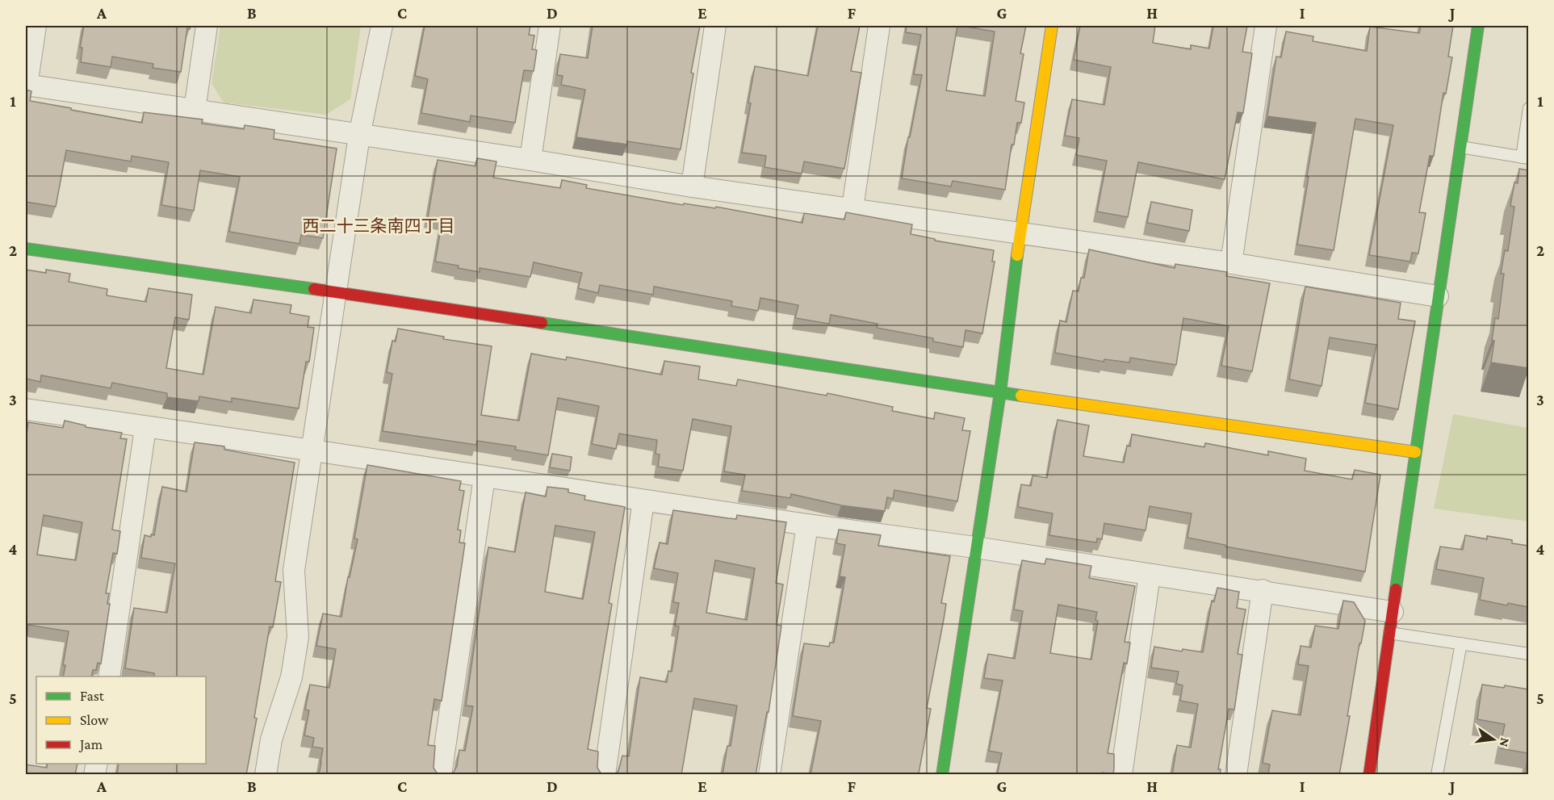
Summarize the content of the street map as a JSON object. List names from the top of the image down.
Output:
{
  "districts": ["西二十三条南四丁目"],
  "legend": ["Fast", "Slow", "Jam"],
  "north": "right",
  "grid": {
    "columns": [
      "A",
      "B",
      "C",
      "D",
      "E",
      "F",
      "G",
      "H",
      "I",
      "J"
    ],
    "rows": [
      "1",
      "2",
      "3",
      "4",
      "5"
    ]
  }
}
